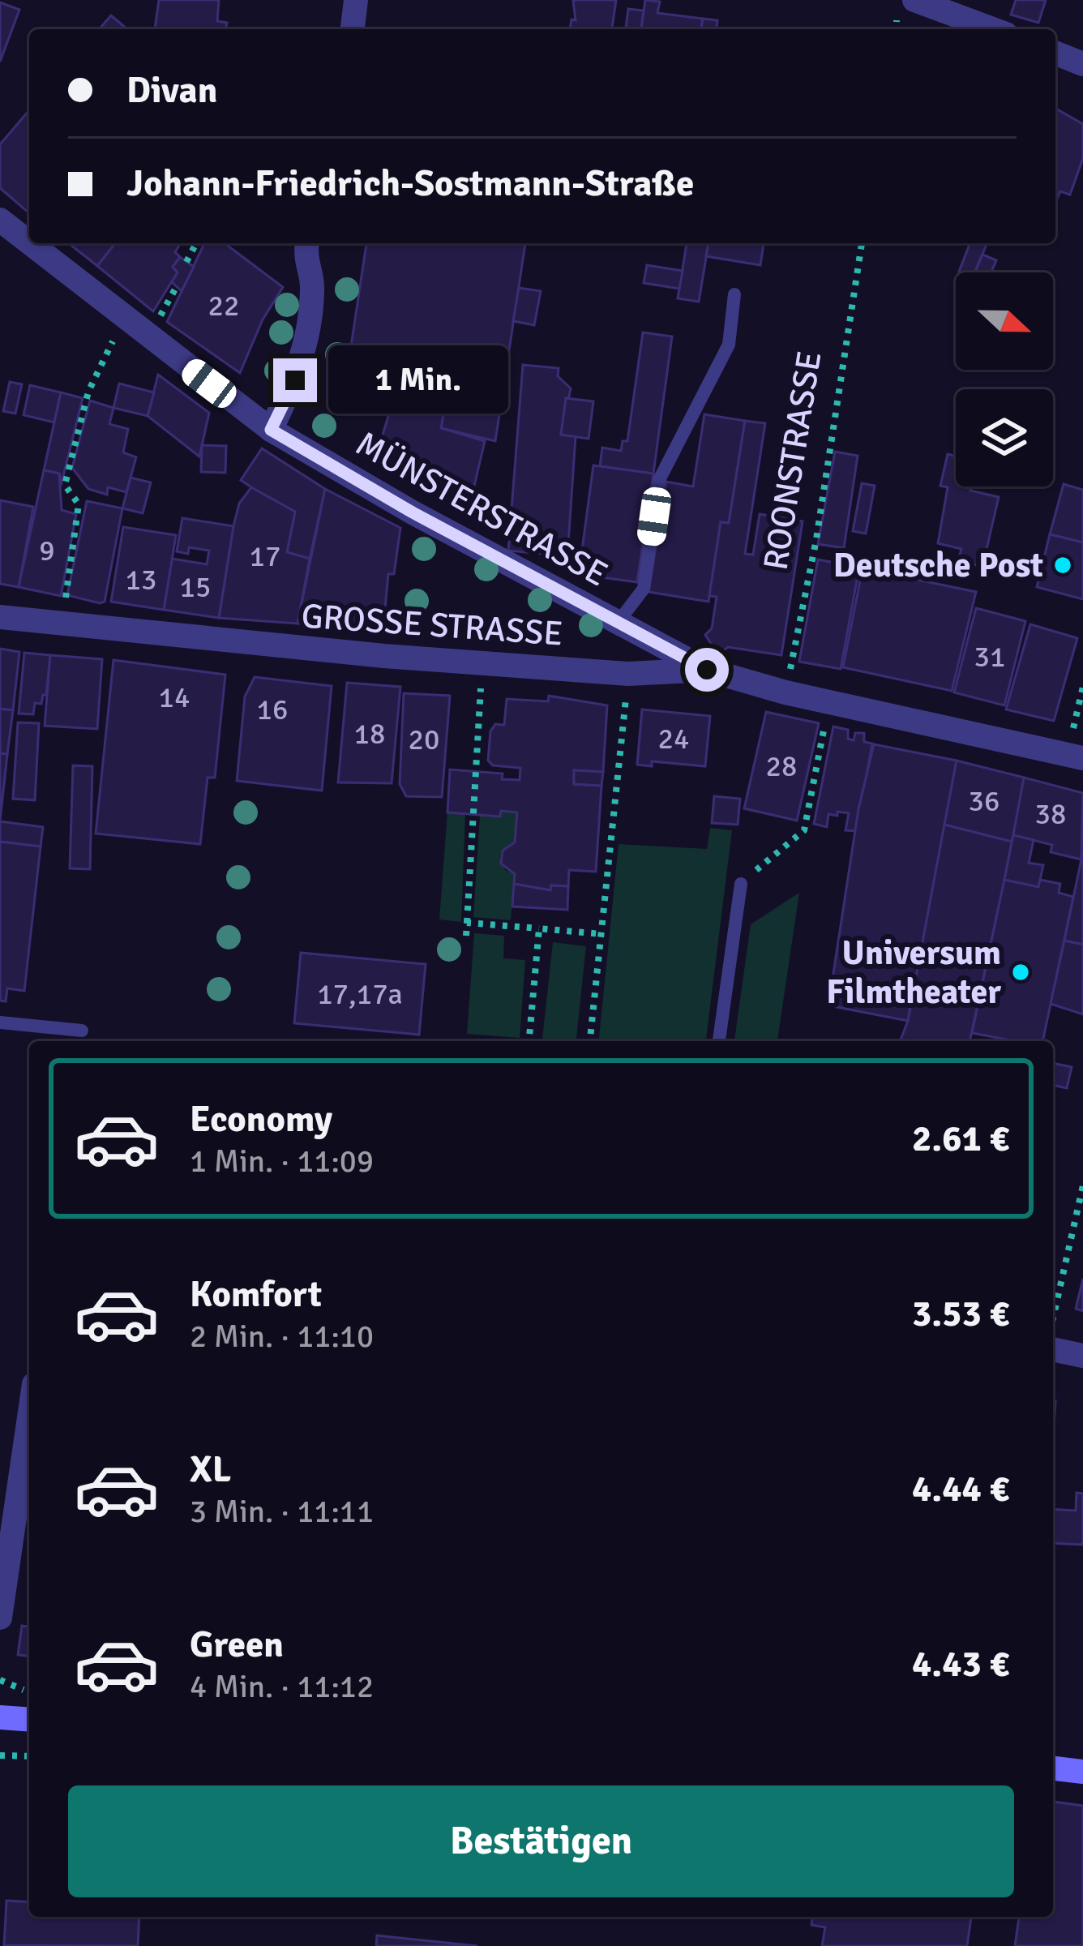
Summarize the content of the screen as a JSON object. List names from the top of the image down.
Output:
{
  "streets": {
    "street": ["MÜNSTERSTRASSE", "GROSSE STRASSE"],
    "path": ["ROONSTRASSE"]
  },
  "crossings": [
    ["ROONSTRASSE", "GROSSE STRASSE"],
    ["MÜNSTERSTRASSE", "GROSSE STRASSE"]
  ],
  "places": ["Deutsche Post", "Universum Filmtheater"],
  "house_numbers": [
    "22",
    "9",
    "17",
    "13",
    "15",
    "31",
    "14",
    "16",
    "18",
    "24",
    "20",
    "28",
    "36",
    "38",
    "17,17a"
  ],
  "north": "right",
  "page": {
    "banner": ["Divan", "Johann-Friedrich-Sostmann-Straße"],
    "bubble": "1 Min.",
    "list": [
      {
        "name": "Economy",
        "note": "1 Min. · 11:09",
        "value": "2.61 €"
      },
      {
        "name": "Komfort",
        "note": "2 Min. · 11:10",
        "value": "3.53 €"
      },
      {
        "name": "XL",
        "note": "3 Min. · 11:11",
        "value": "4.44 €"
      },
      {
        "name": "Green",
        "note": "4 Min. · 11:12",
        "value": "4.43 €"
      }
    ],
    "buttons": "Bestätigen"
  }
}
